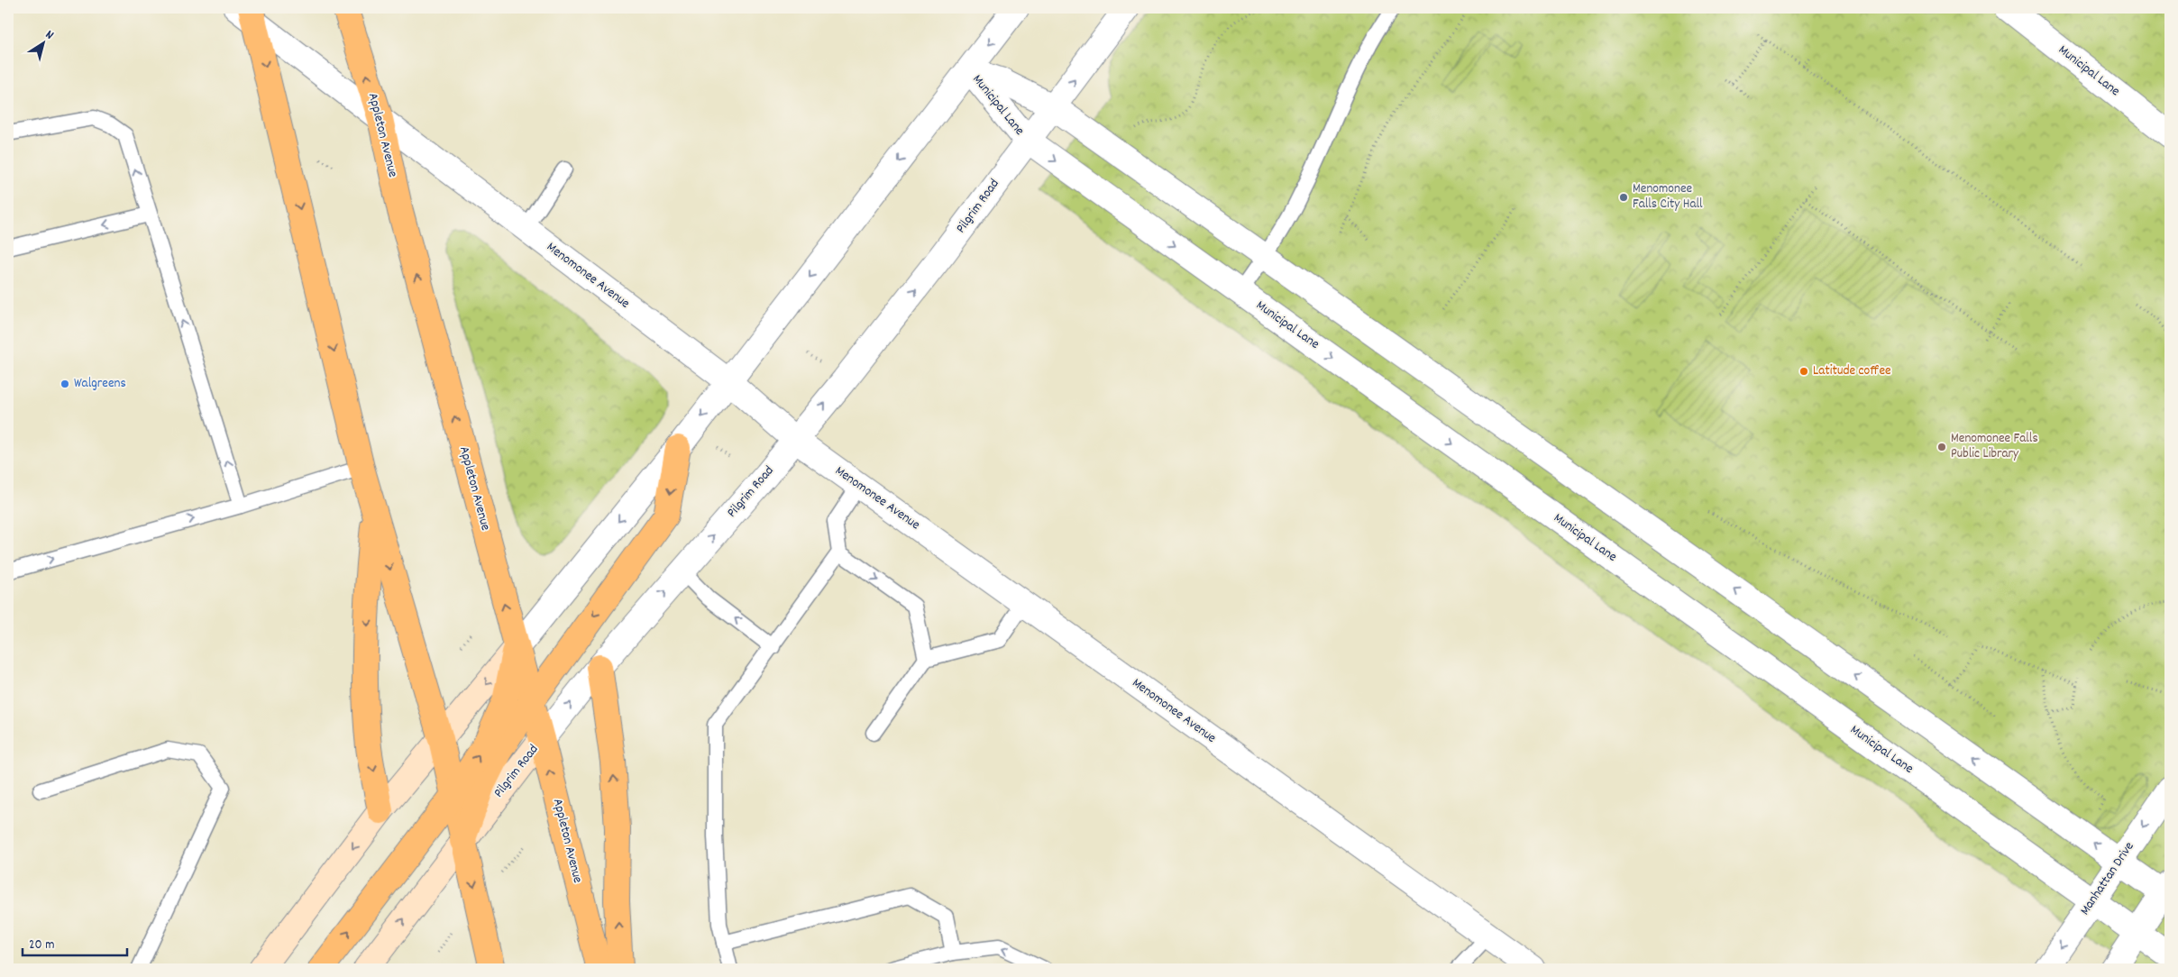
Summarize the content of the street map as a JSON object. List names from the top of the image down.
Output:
{
  "streets": {
    "main road": ["Appleton Avenue", "Pilgrim Road"],
    "street": ["Municipal Lane", "Menomonee Avenue", "Manhattan Drive"]
  },
  "crossings": [
    ["Municipal Lane", "Pilgrim Road"],
    ["Municipal Lane", "Manhattan Drive"],
    ["Appleton Avenue", "Pilgrim Road"],
    ["Appleton Avenue", "Menomonee Avenue"],
    ["Pilgrim Road", "Menomonee Avenue"]
  ],
  "one_way": ["Manhattan Drive"],
  "places": [
    "Menomonee Falls City Hall",
    "Latitude coffee",
    "Walgreens",
    "Menomonee Falls Public Library"
  ],
  "scale_bar": "20 m",
  "north": "top right"
}
